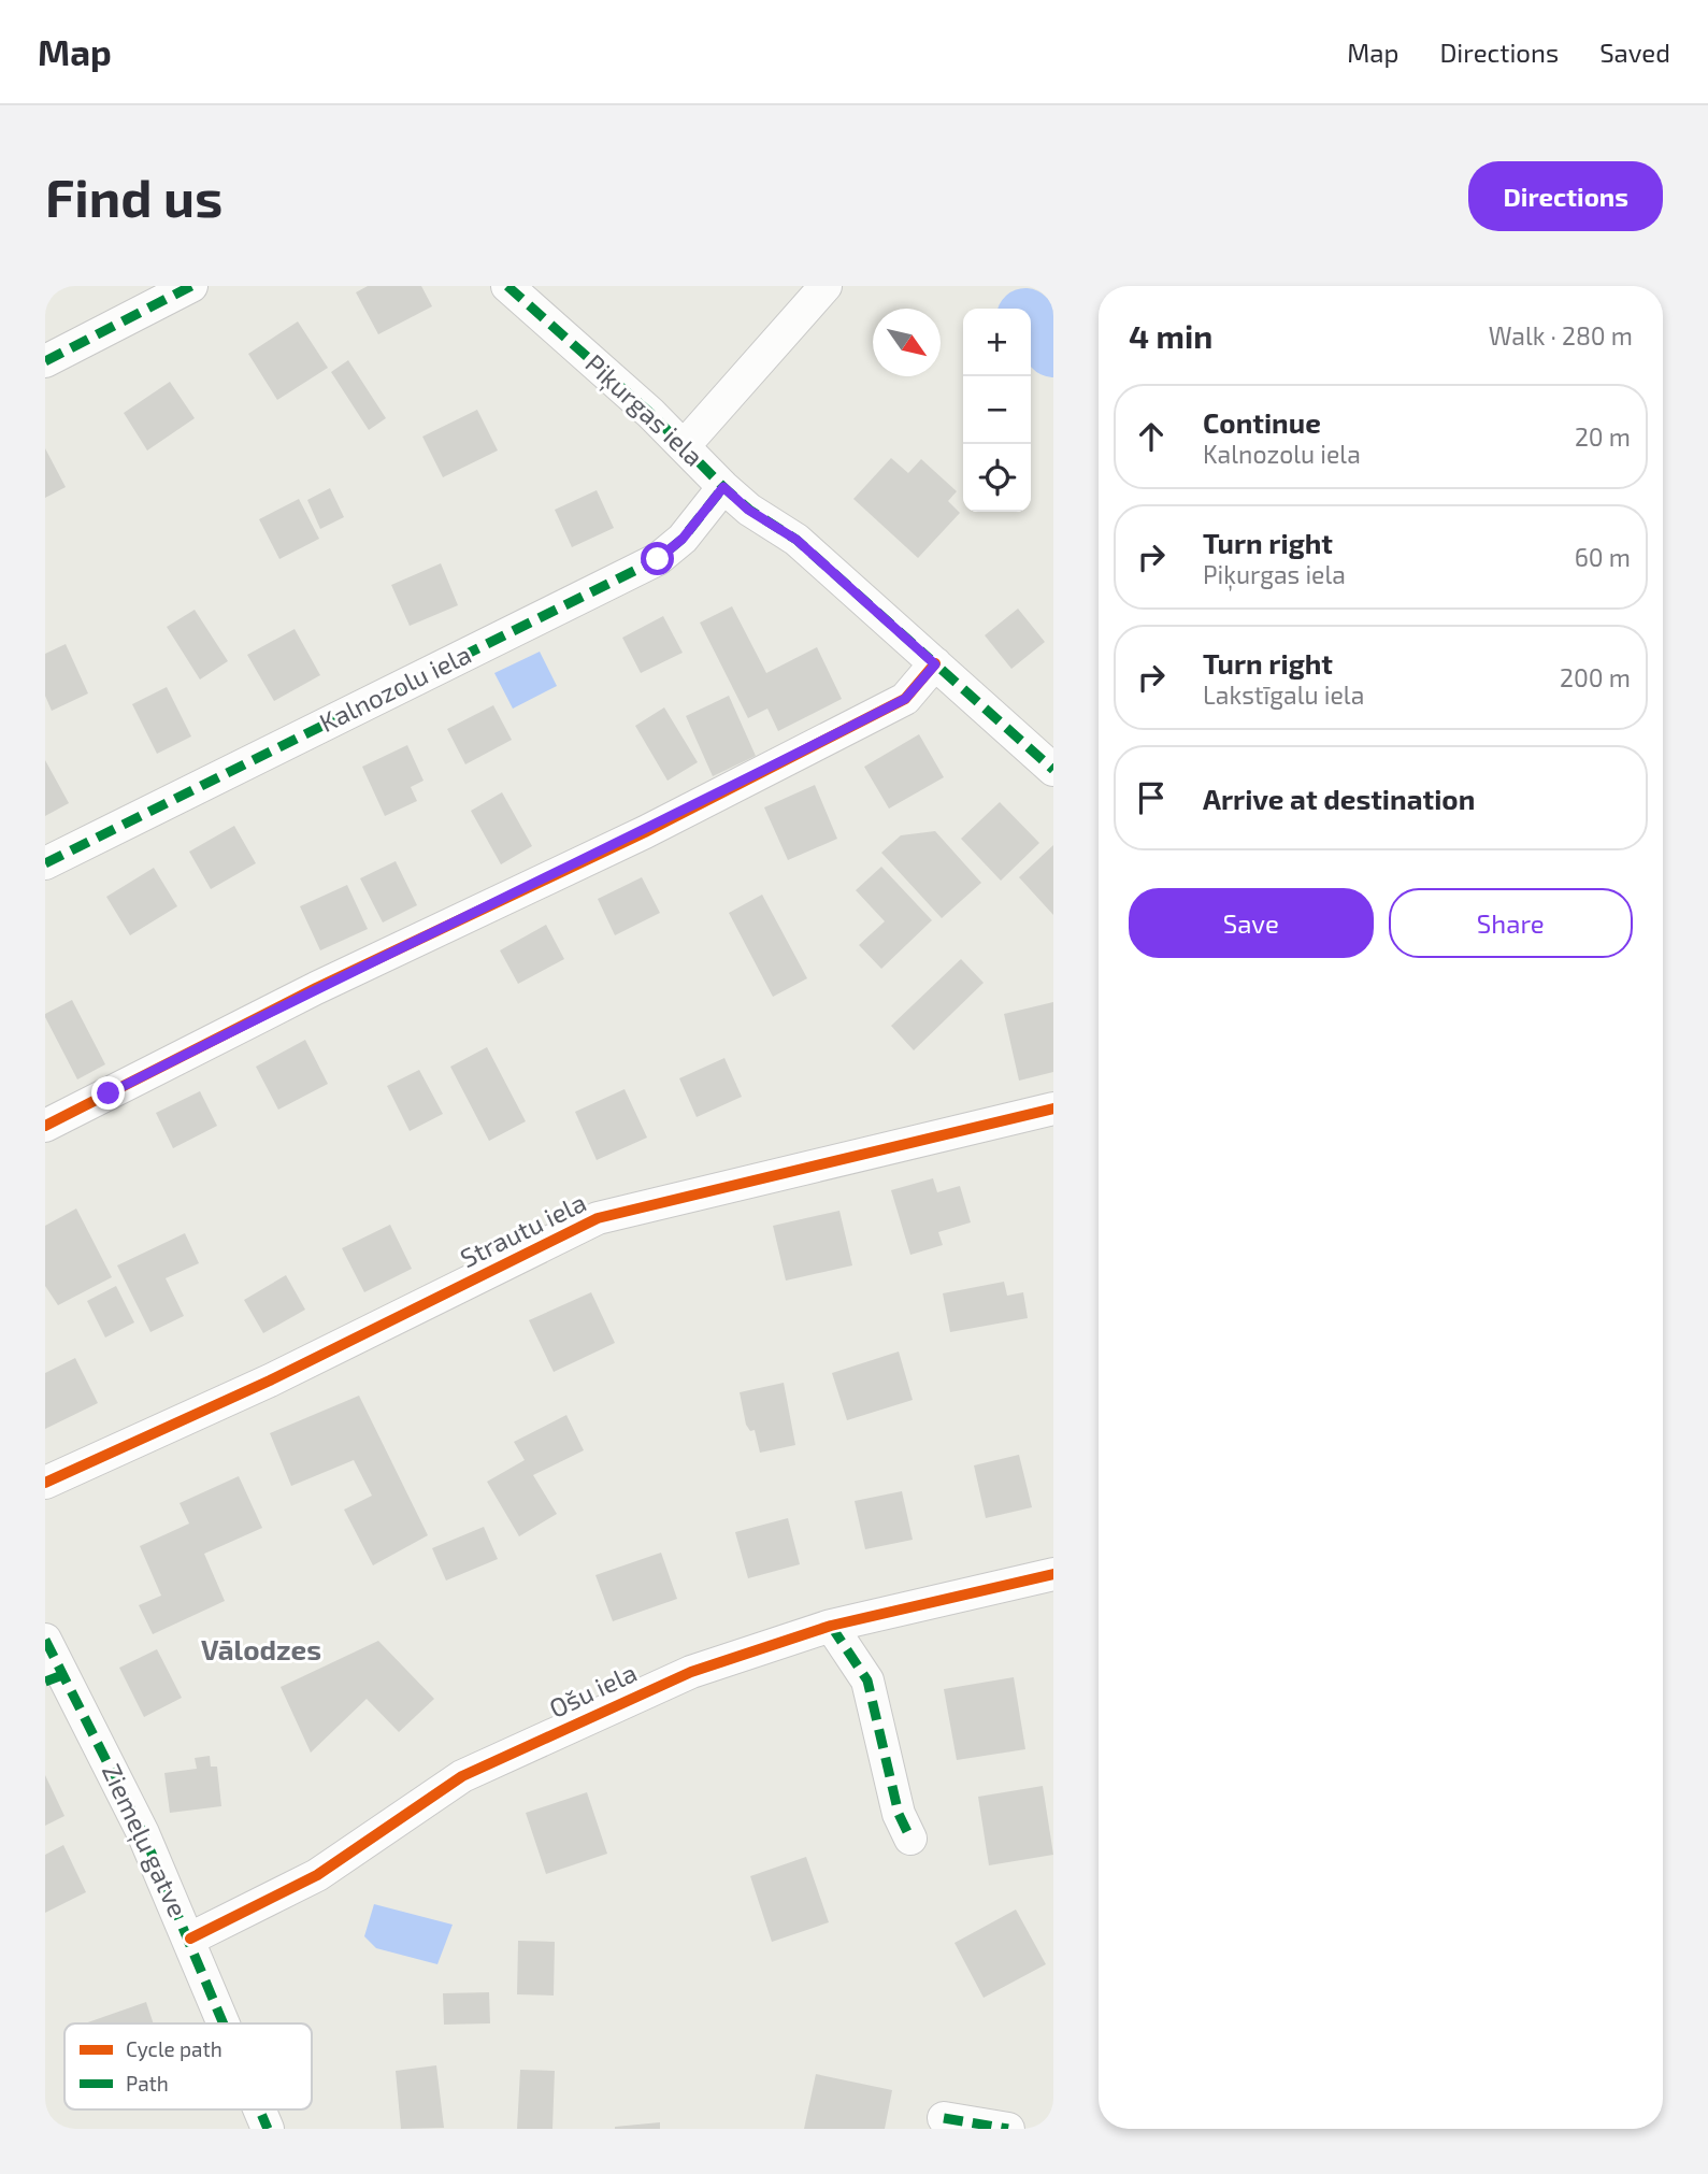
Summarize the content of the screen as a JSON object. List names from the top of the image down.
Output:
{
  "streets": {
    "street": [
      "Piķurgas iela",
      "Kalnozolu iela",
      "Strautu iela",
      "Ošu iela",
      "Ziemeļu gatve"
    ]
  },
  "crossings": [
    ["Piķurgas iela", "Kalnozolu iela"],
    ["Ošu iela", "Ziemeļu gatve"]
  ],
  "districts": ["Vālodzes"],
  "legend": ["Cycle path", "Path"],
  "north": "bottom right",
  "page": {
    "header": "Map",
    "nav": ["Map", "Directions", "Saved"],
    "buttons": [
      "Directions",
      ["Save", "Share"]
    ],
    "title": "Find us",
    "heading": ["4 min", "Walk · 280 m"],
    "map_buttons": ["+", "−"],
    "list": [
      ["Continue", "Kalnozolu iela", "20 m"],
      ["Turn right", "Piķurgas iela", "60 m"],
      ["Turn right", "Lakstīgalu iela", "200 m"],
      "Arrive at destination"
    ]
  }
}
